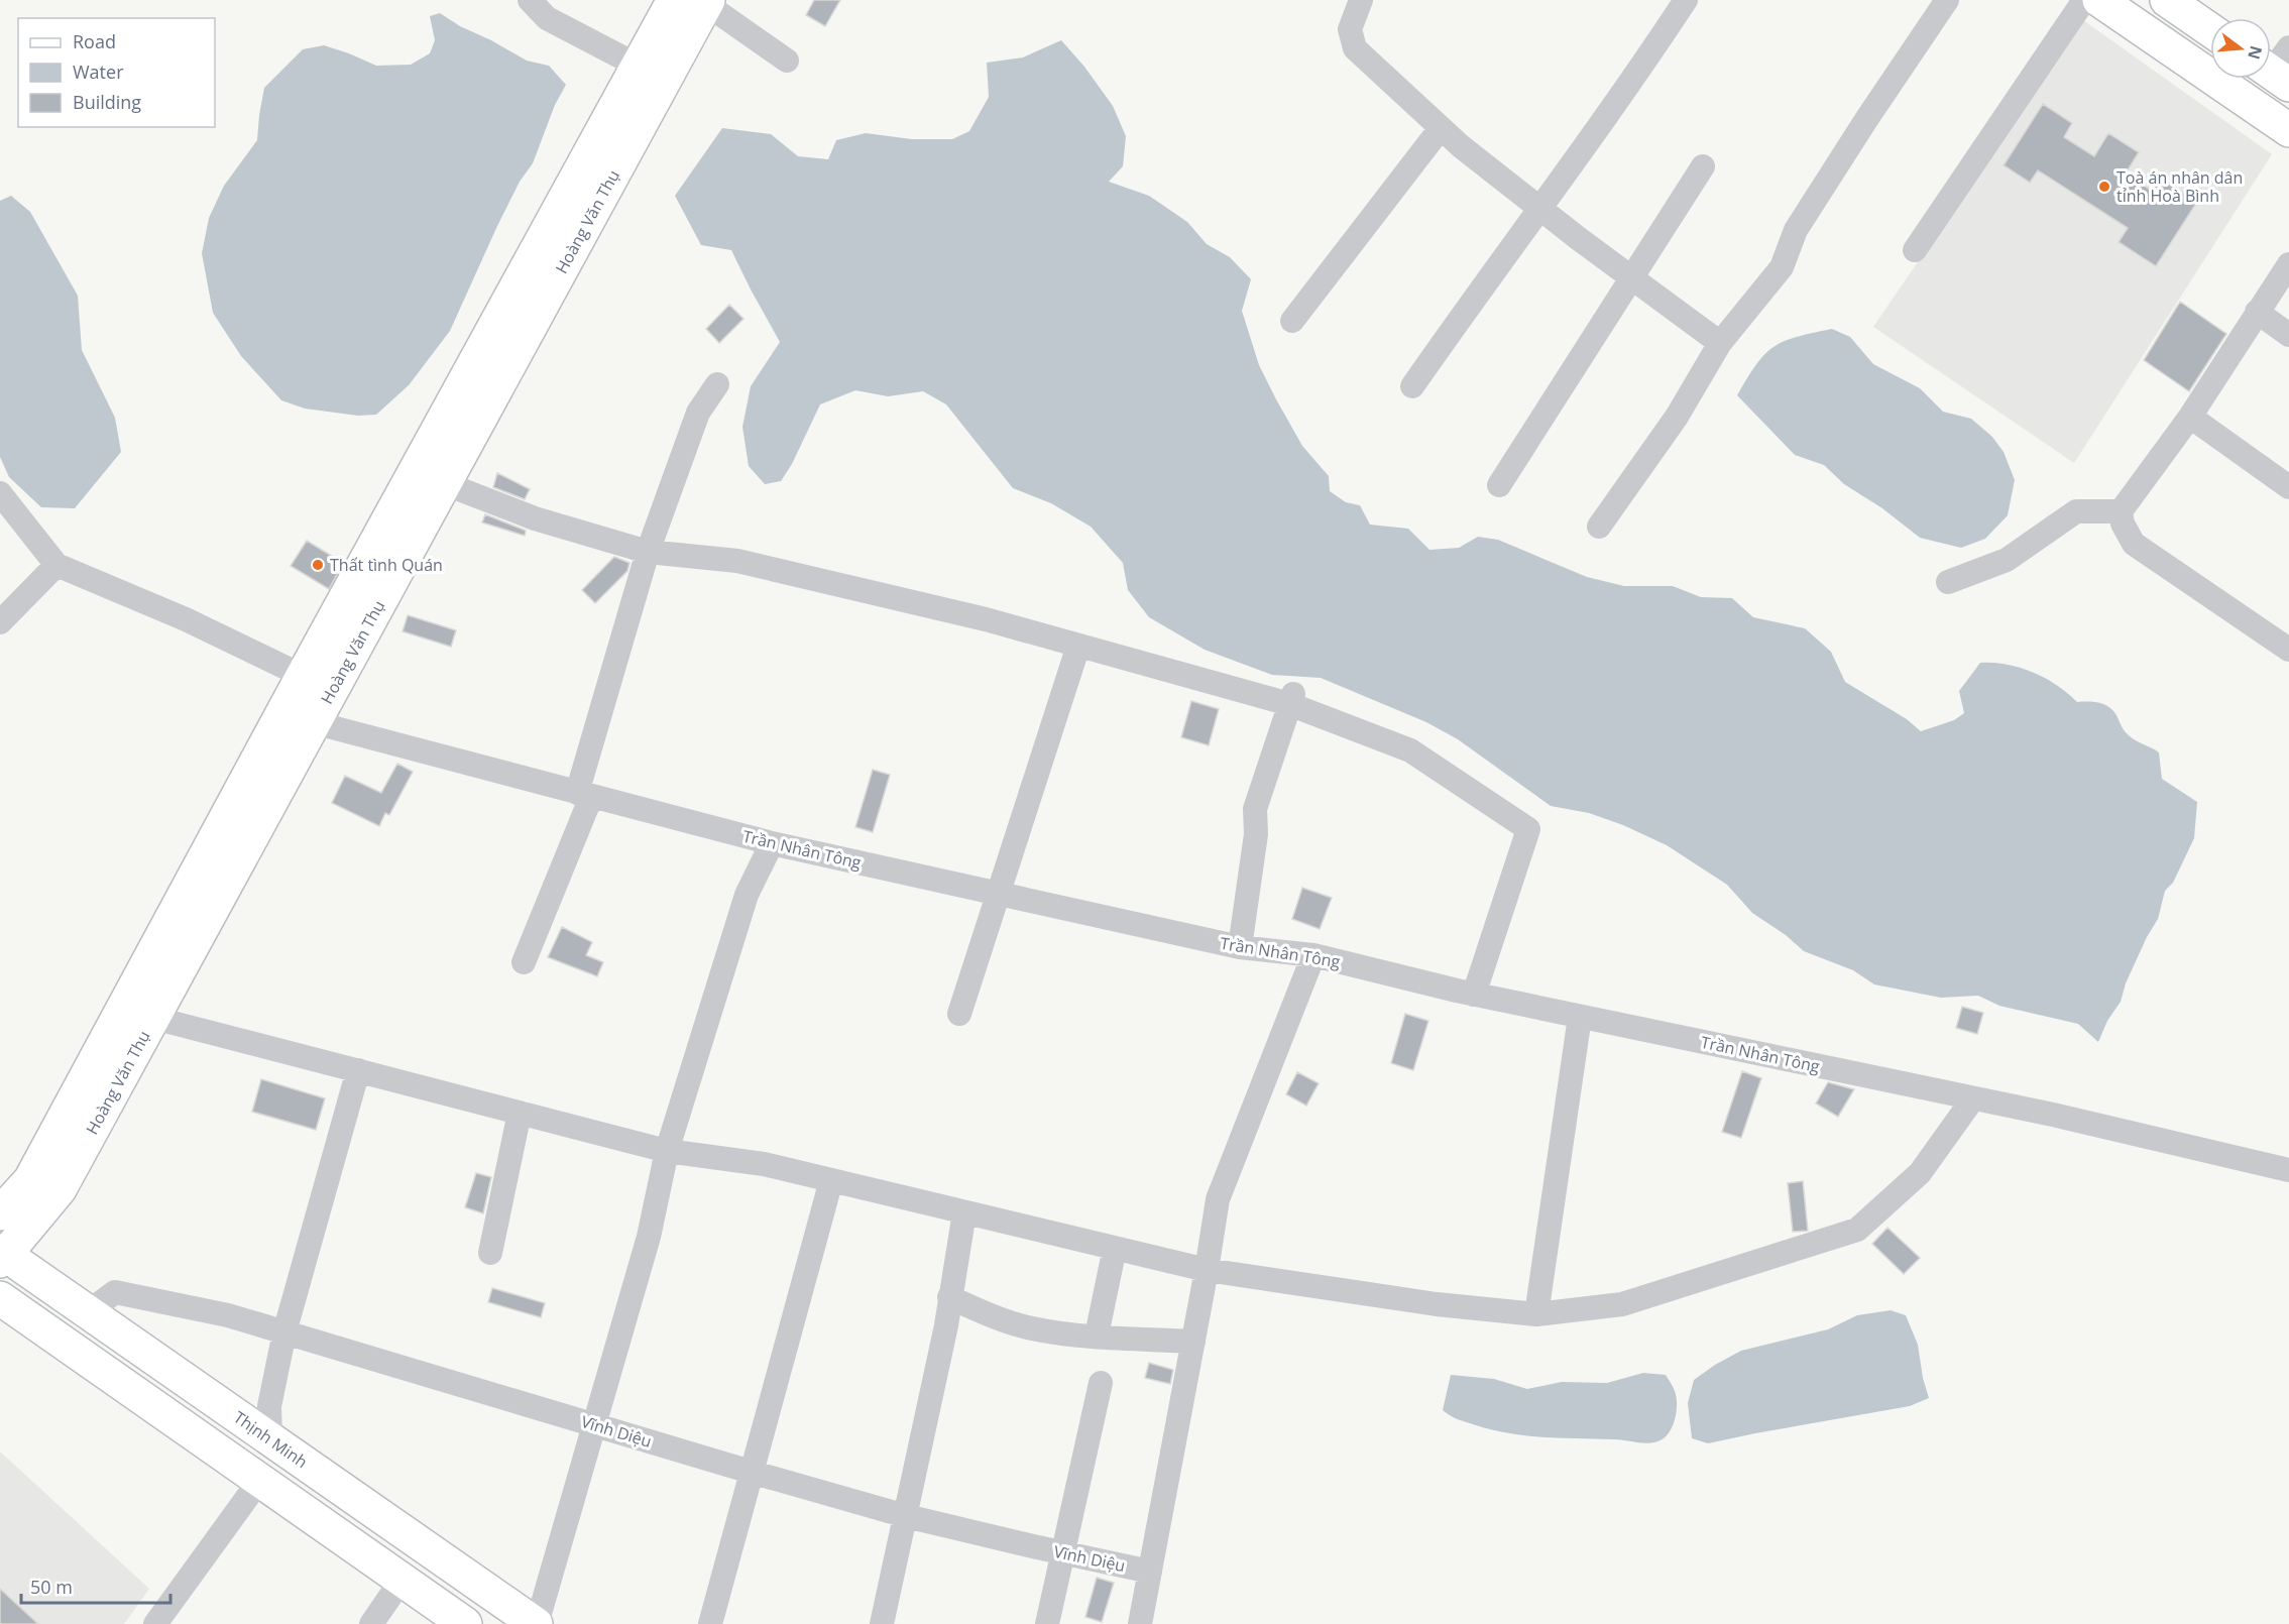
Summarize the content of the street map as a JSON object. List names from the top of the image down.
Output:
{
  "streets": {
    "main road": ["Hoàng Văn Thụ", "Thịnh Minh"],
    "street": ["Trần Nhân Tông", "Vĩnh Diệu"]
  },
  "crossings": [
    ["Hoàng Văn Thụ", "Trần Nhân Tông"],
    ["Hoàng Văn Thụ", "Thịnh Minh"],
    ["Vĩnh Diệu", "Thịnh Minh"]
  ],
  "places": ["Toà án nhân dân tỉnh Hoà Bình", "Thất tình Quán"],
  "legend": ["Road", "Water", "Building"],
  "scale_bar": "50 m",
  "north": "right"
}
